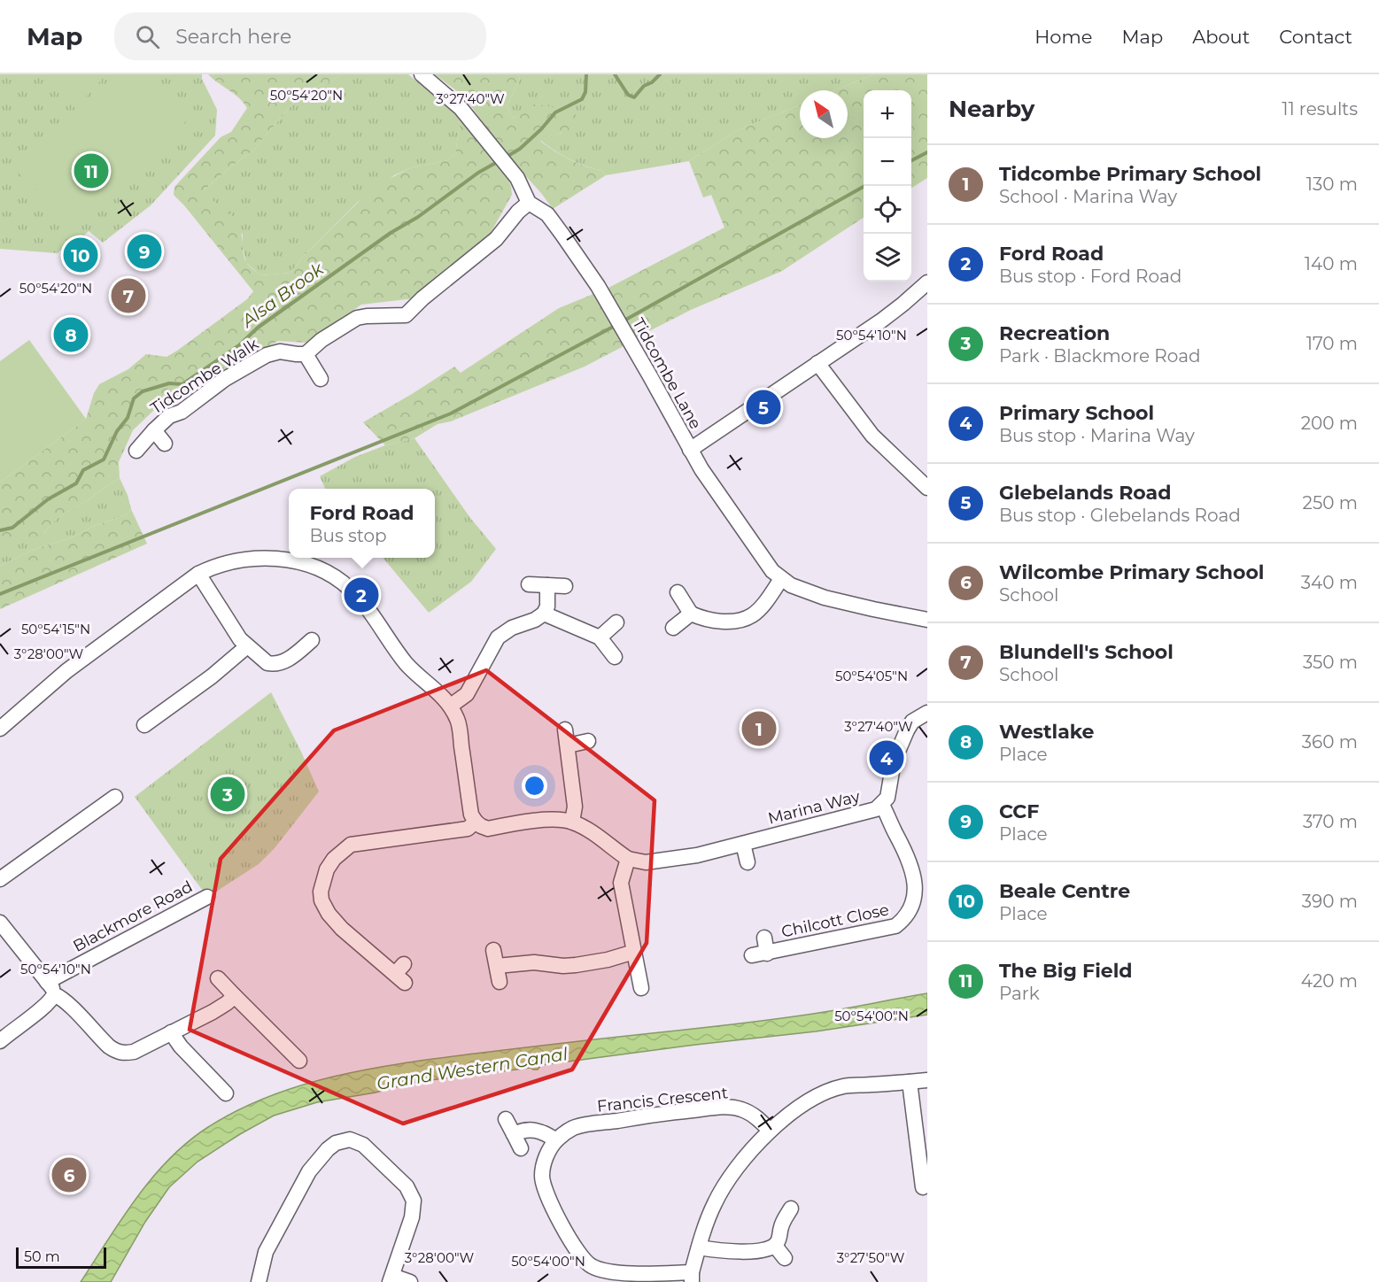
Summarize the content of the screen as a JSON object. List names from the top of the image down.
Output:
{
  "streets": {
    "street": [
      "Tidcombe Lane",
      "Tidcombe Walk",
      "Marina Way",
      "Blackmore Road",
      "Chilcott Close",
      "Francis Crescent"
    ]
  },
  "crossings": [
    ["Marina Way", "Chilcott Close"]
  ],
  "water": ["Alsa Brook", "Grand Western Canal"],
  "scale_bar": "50 m",
  "north": "top left",
  "page": {
    "header": "Map",
    "search": "Search here",
    "nav": [
      "Home",
      "Map",
      "About",
      "Contact"
    ],
    "heading": ["Nearby", "11 results"],
    "map_buttons": ["+", "−"],
    "list": [
      {
        "mark": "1",
        "name": "Tidcombe Primary School",
        "note": "School · Marina Way",
        "value": "130 m"
      },
      {
        "mark": "2",
        "name": "Ford Road",
        "note": "Bus stop · Ford Road",
        "value": "140 m"
      },
      {
        "mark": "3",
        "name": "Recreation",
        "note": "Park · Blackmore Road",
        "value": "170 m"
      },
      {
        "mark": "4",
        "name": "Primary School",
        "note": "Bus stop · Marina Way",
        "value": "200 m"
      },
      {
        "mark": "5",
        "name": "Glebelands Road",
        "note": "Bus stop · Glebelands Road",
        "value": "250 m"
      },
      {
        "mark": "6",
        "name": "Wilcombe Primary School",
        "note": "School",
        "value": "340 m"
      },
      {
        "mark": "7",
        "name": "Blundell's School",
        "note": "School",
        "value": "350 m"
      },
      {
        "mark": "8",
        "name": "Westlake",
        "note": "Place",
        "value": "360 m"
      },
      {
        "mark": "9",
        "name": "CCF",
        "note": "Place",
        "value": "370 m"
      },
      {
        "mark": "10",
        "name": "Beale Centre",
        "note": "Place",
        "value": "390 m"
      },
      {
        "mark": "11",
        "name": "The Big Field",
        "note": "Park",
        "value": "420 m"
      }
    ],
    "pins": [
      "11",
      "9",
      "10",
      "7",
      "8",
      "5",
      "2",
      "1",
      "4",
      "3",
      "6"
    ],
    "popup": ["Ford Road", "Bus stop"],
    "scale": "50 m"
  },
  "coordinates": [
    "50°54'20\"N",
    "3°27'40\"W",
    "50°54'10\"N",
    "50°54'15\"N",
    "3°28'00\"W",
    "50°54'05\"N",
    "50°54'00\"N",
    "3°27'50\"W"
  ]
}
